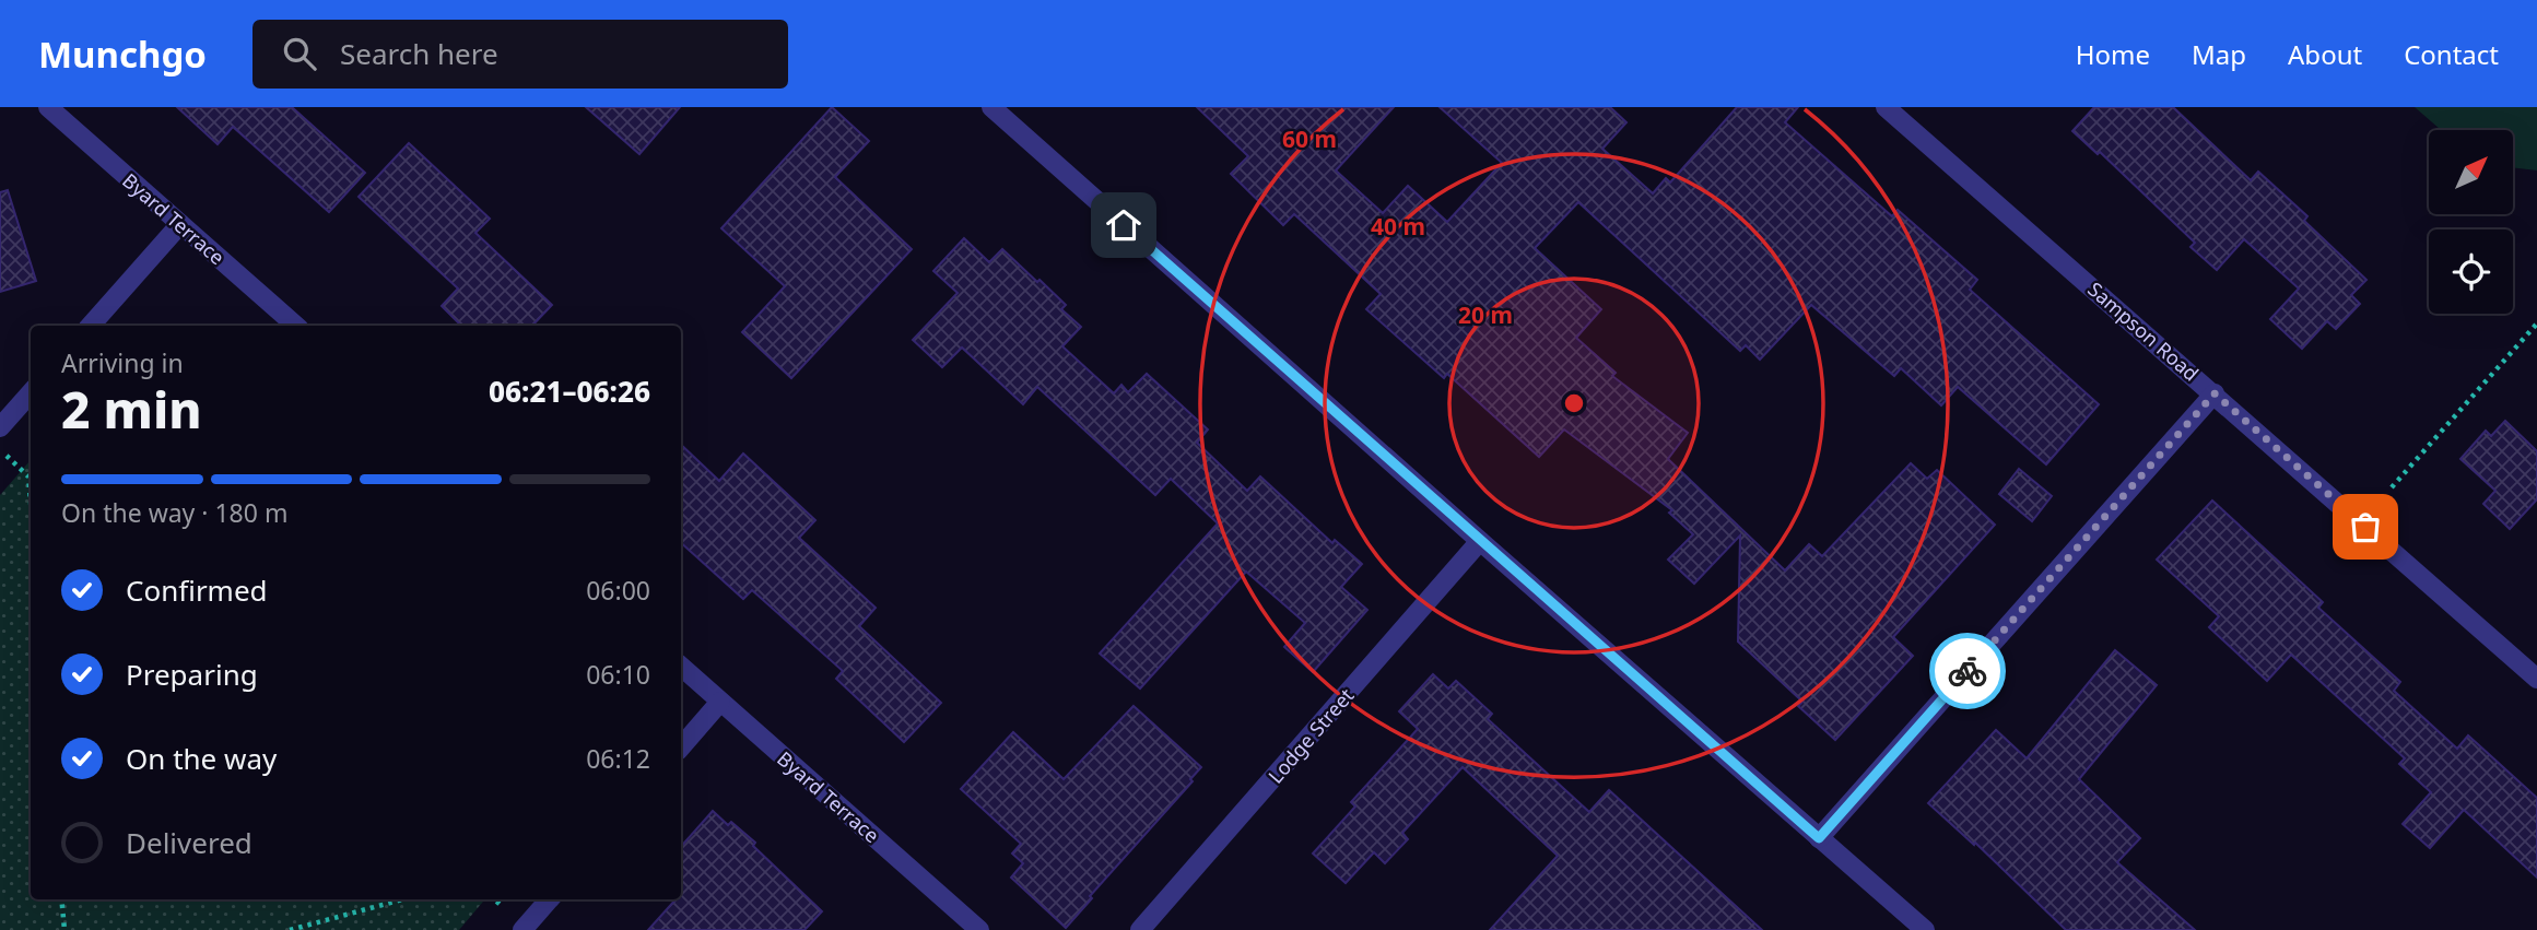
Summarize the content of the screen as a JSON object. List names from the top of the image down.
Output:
{
  "streets": {
    "street": ["Byard Terrace", "Sampson Road", "Lodge Street"]
  },
  "north": "top right",
  "page": {
    "header": "Munchgo",
    "search": "Search here",
    "nav": [
      "Home",
      "Map",
      "About",
      "Contact"
    ],
    "heading": ["2 min", "Arriving in", "06:21–06:26"],
    "bar": "On the way · 180 m",
    "list": [
      ["Confirmed", "06:00"],
      ["Preparing", "06:10"],
      ["On the way", "06:12"],
      "Delivered"
    ]
  },
  "rings": ["60 m", "40 m", "20 m"]
}
